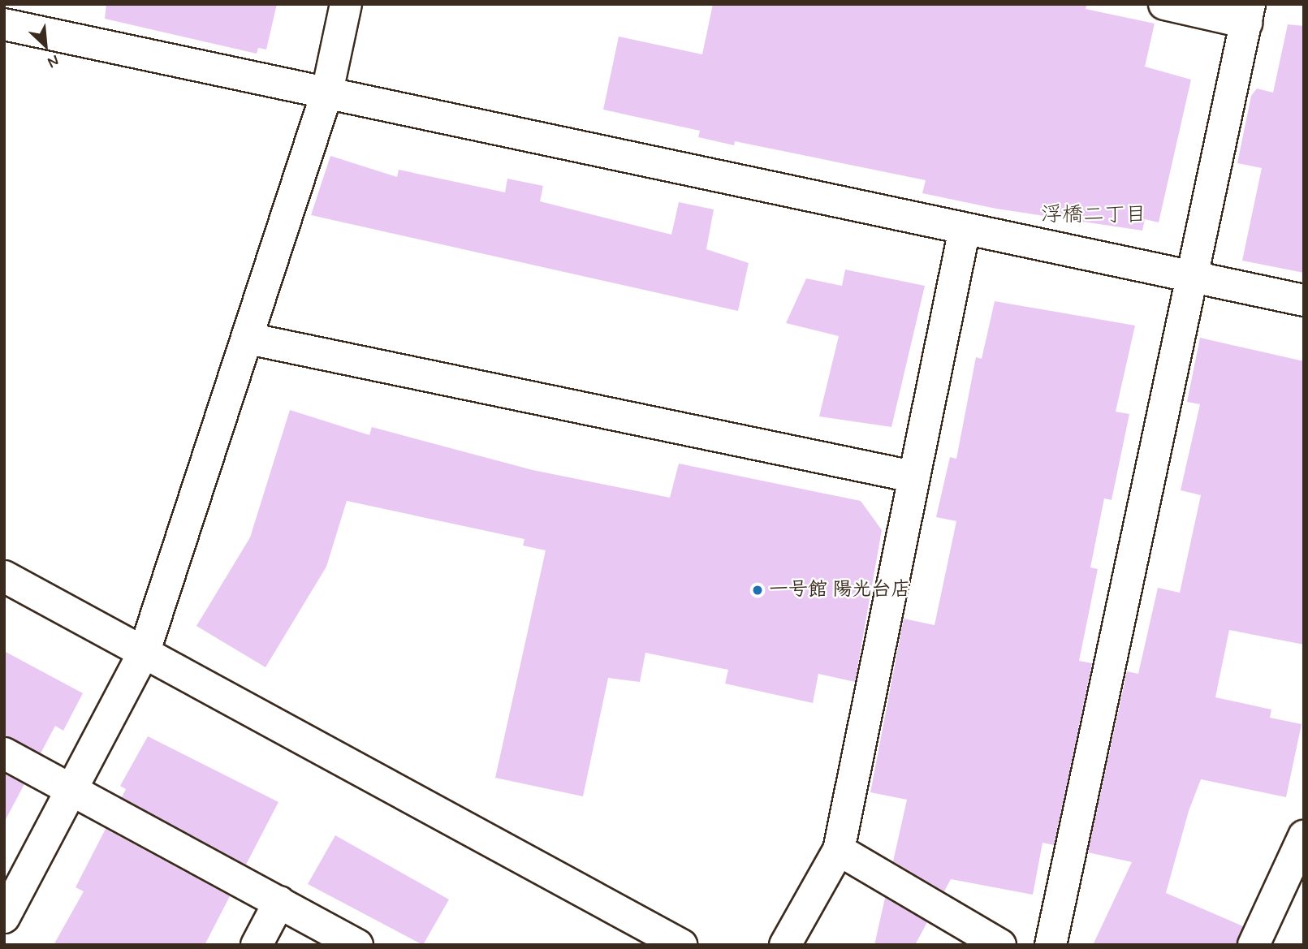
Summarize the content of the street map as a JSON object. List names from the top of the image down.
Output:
{
  "districts": ["浮橋二丁目"],
  "places": ["一号館 陽光台店"],
  "north": "bottom right"
}
